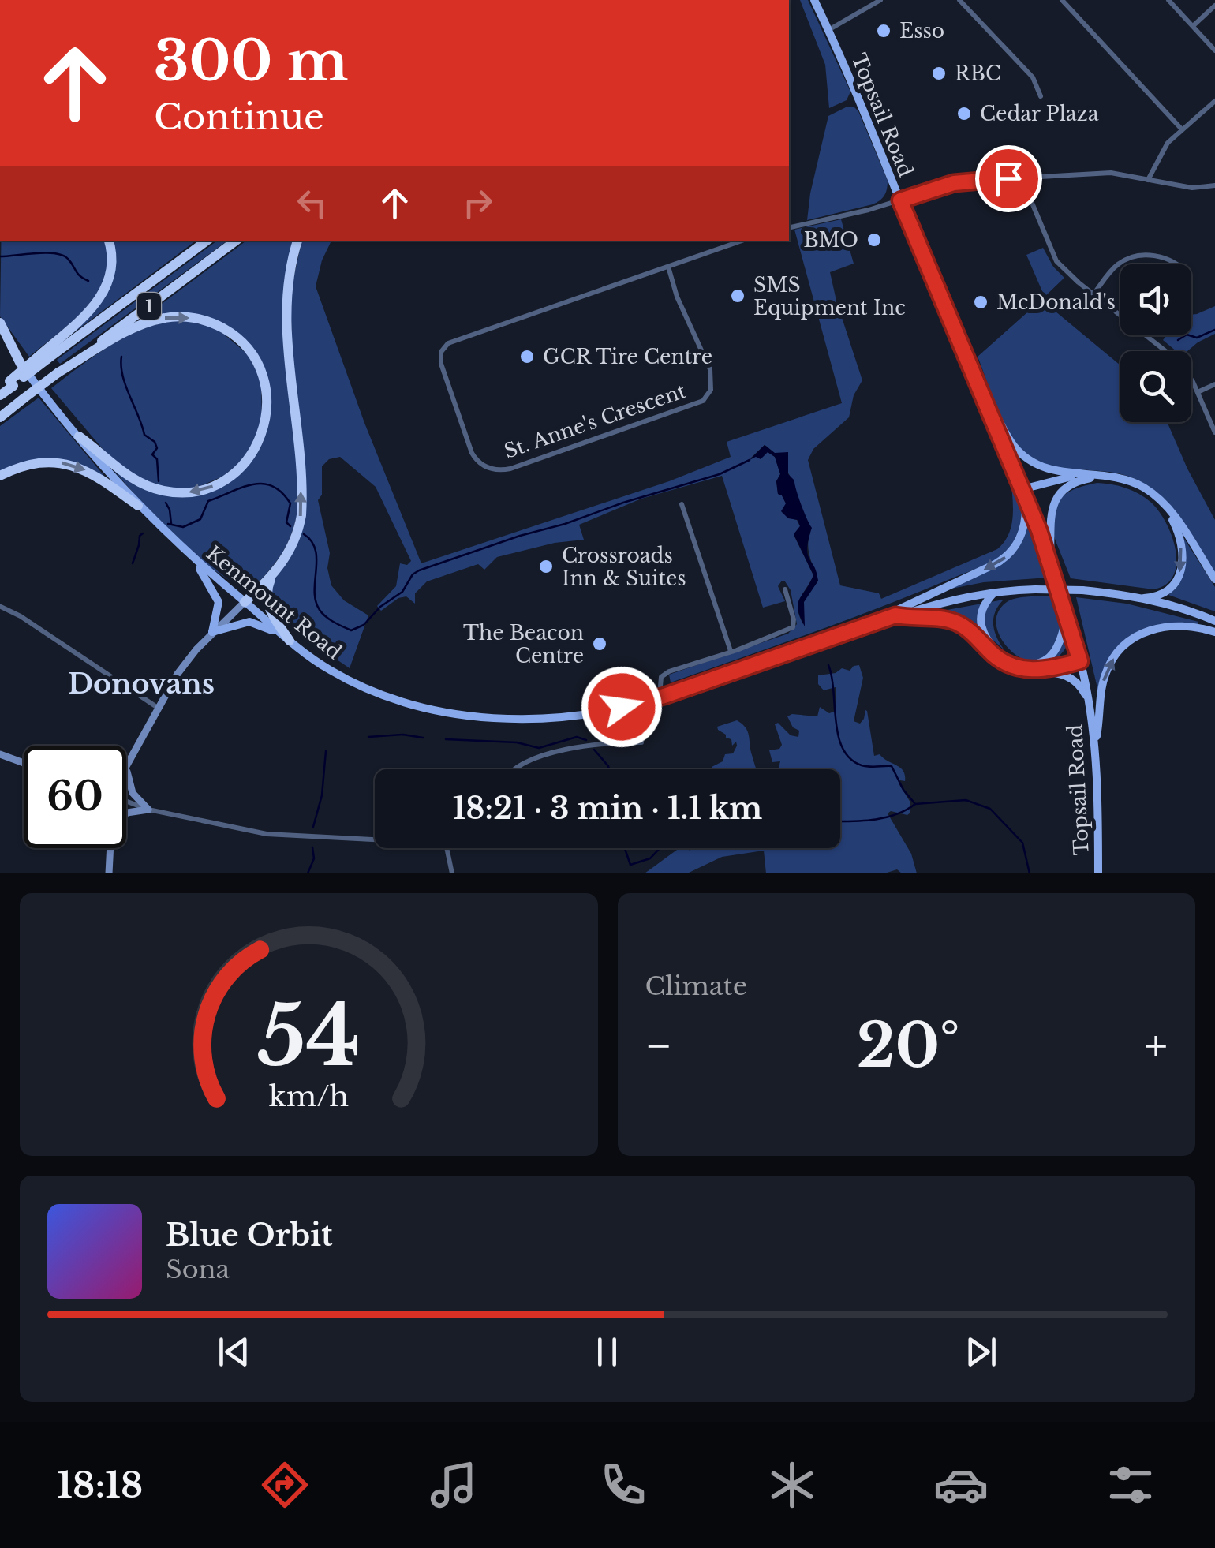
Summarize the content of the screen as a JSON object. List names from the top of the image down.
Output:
{
  "streets": {
    "highway": ["1"],
    "main road": ["Topsail Road", "Kenmount Road"],
    "street": ["St. Anne's Crescent"]
  },
  "districts": ["Donovans"],
  "places": [
    "Esso",
    "RBC",
    "Cedar Plaza",
    "BMO",
    "SMS Equipment Inc",
    "McDonald's",
    "GCR Tire Centre",
    "Crossroads Inn & Suites",
    "The Beacon Centre"
  ],
  "page": {
    "turn": ["300 m", "Continue"],
    "limit": "60",
    "trip": "18:21 · 3 min · 1.1 km",
    "tile": "Climate",
    "heat": ["−", "20°", "+"],
    "song": ["Blue Orbit", "Sona"],
    "tabs": "18:18",
    "gauge": ["54", "km/h"]
  }
}
